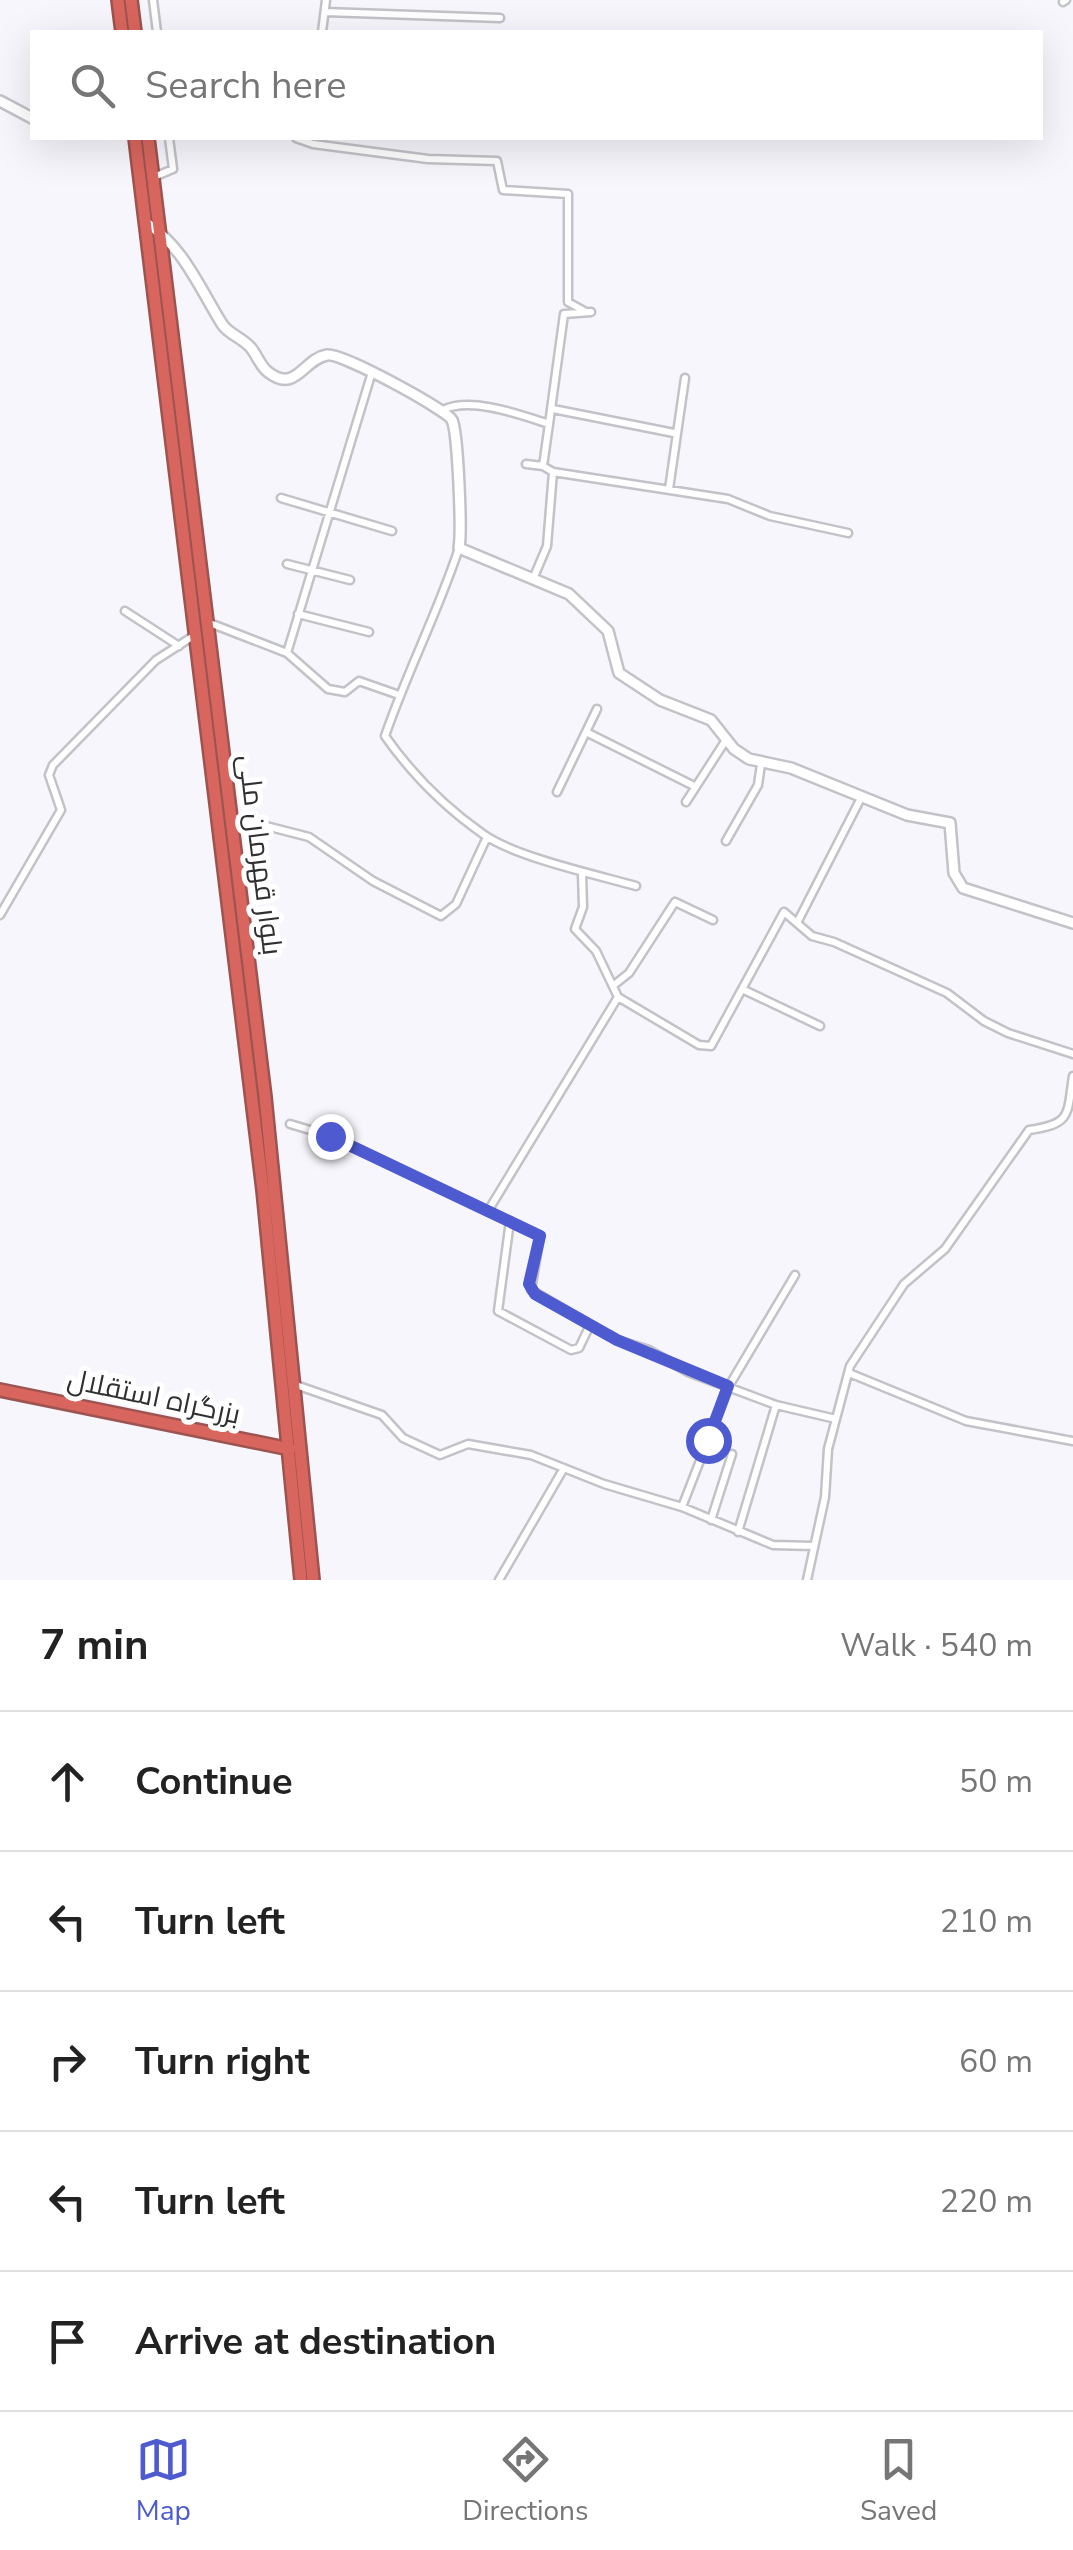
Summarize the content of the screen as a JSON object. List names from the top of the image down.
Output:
{
  "streets": {
    "highway": ["بلوار قهرمان ملی", "بزرگراه استقلال"]
  },
  "crossings": [
    ["بلوار قهرمان ملی", "بزرگراه استقلال"]
  ],
  "page": {
    "search": "Search here",
    "heading": ["7 min", "Walk · 540 m"],
    "list": [
      ["Continue", "50 m"],
      ["Turn left", "210 m"],
      ["Turn right", "60 m"],
      ["Turn left", "220 m"],
      "Arrive at destination"
    ],
    "nav": ["Map", "Directions", "Saved"]
  }
}
